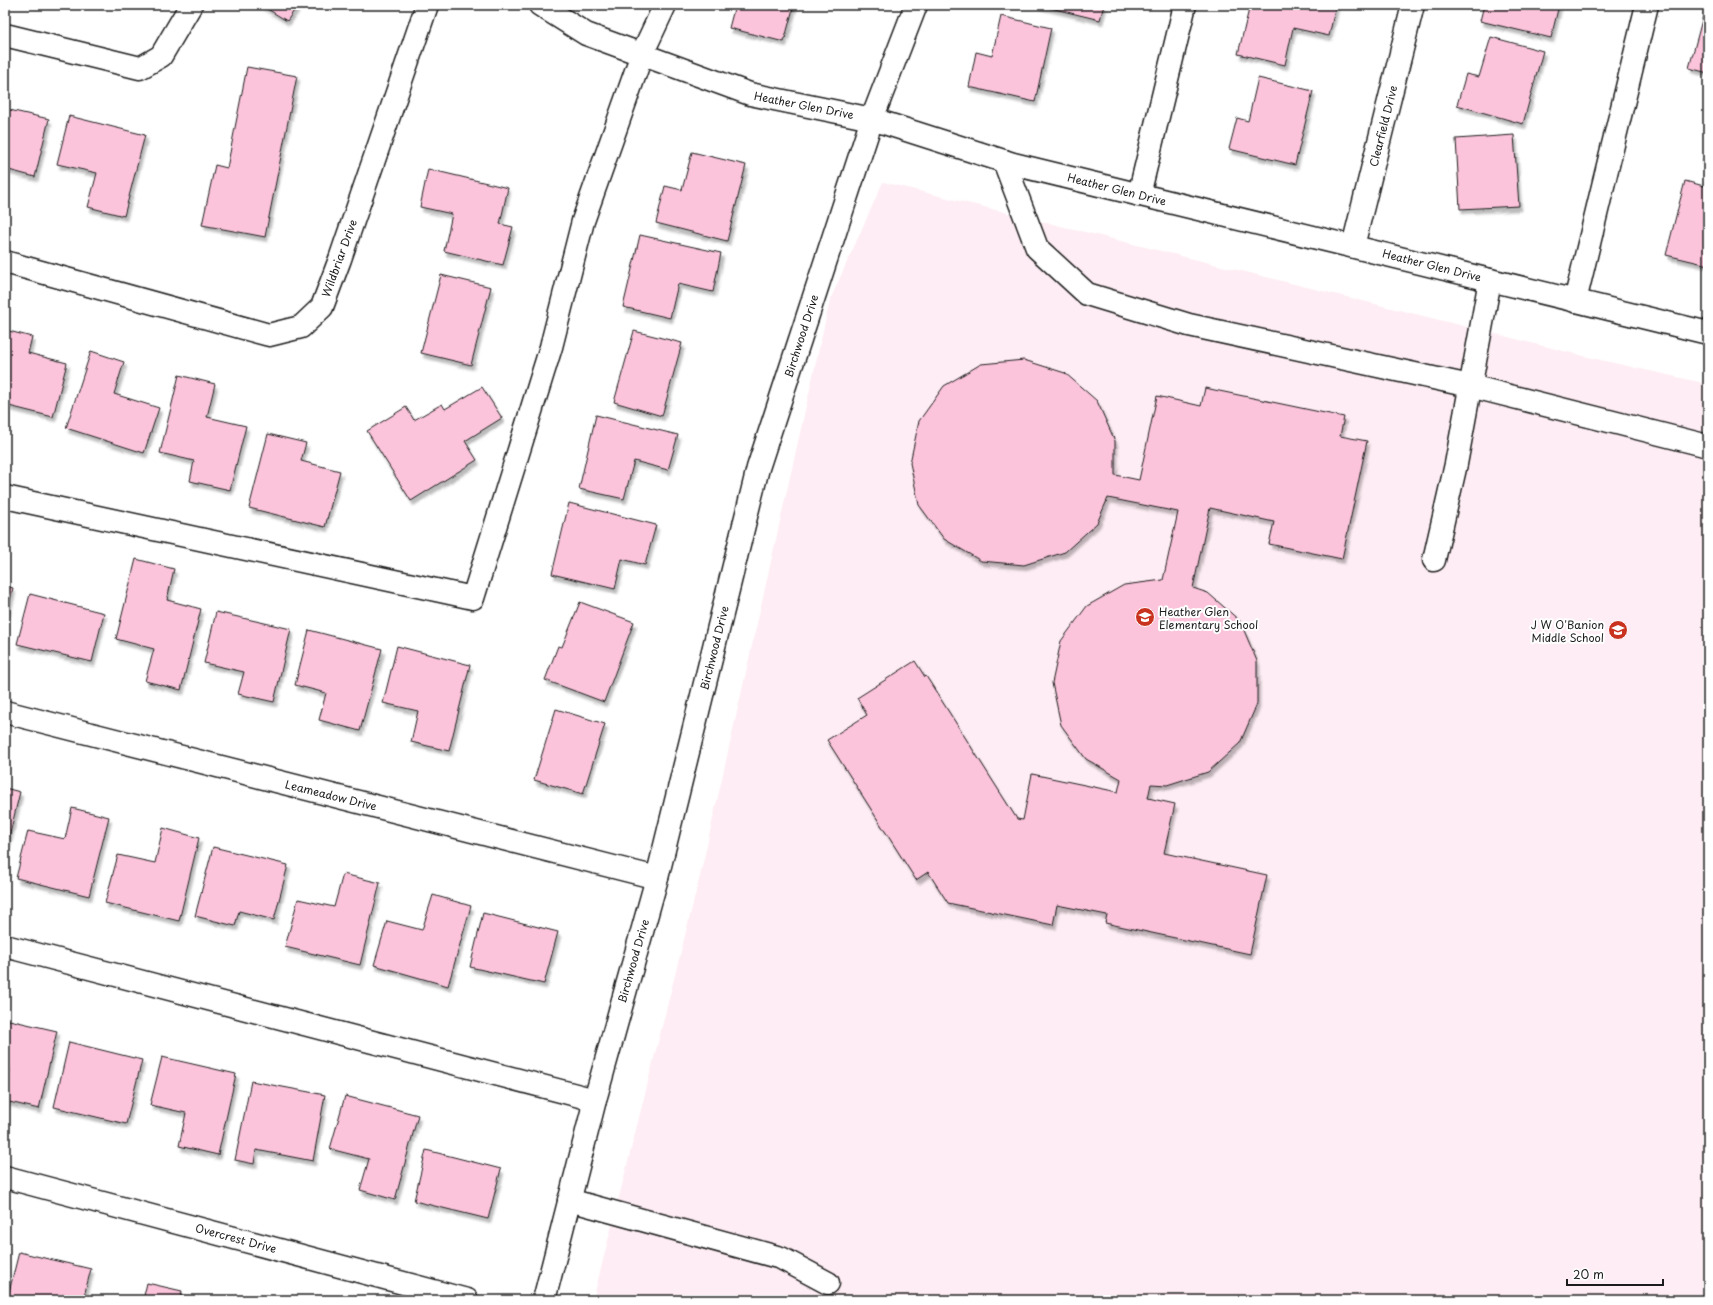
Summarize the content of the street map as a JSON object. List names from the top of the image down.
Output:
{
  "streets": {
    "street": [
      "Heather Glen Drive",
      "Clearfield Drive",
      "Wildbriar Drive",
      "Birchwood Drive",
      "Leameadow Drive",
      "Overcrest Drive"
    ]
  },
  "crossings": [
    ["Heather Glen Drive", "Clearfield Drive"],
    ["Heather Glen Drive", "Birchwood Drive"],
    ["Birchwood Drive", "Leameadow Drive"]
  ],
  "places": {
    "school or university": ["Heather Glen Elementary School", "J W O'Banion Middle School"]
  },
  "scale_bar": "20 m"
}
